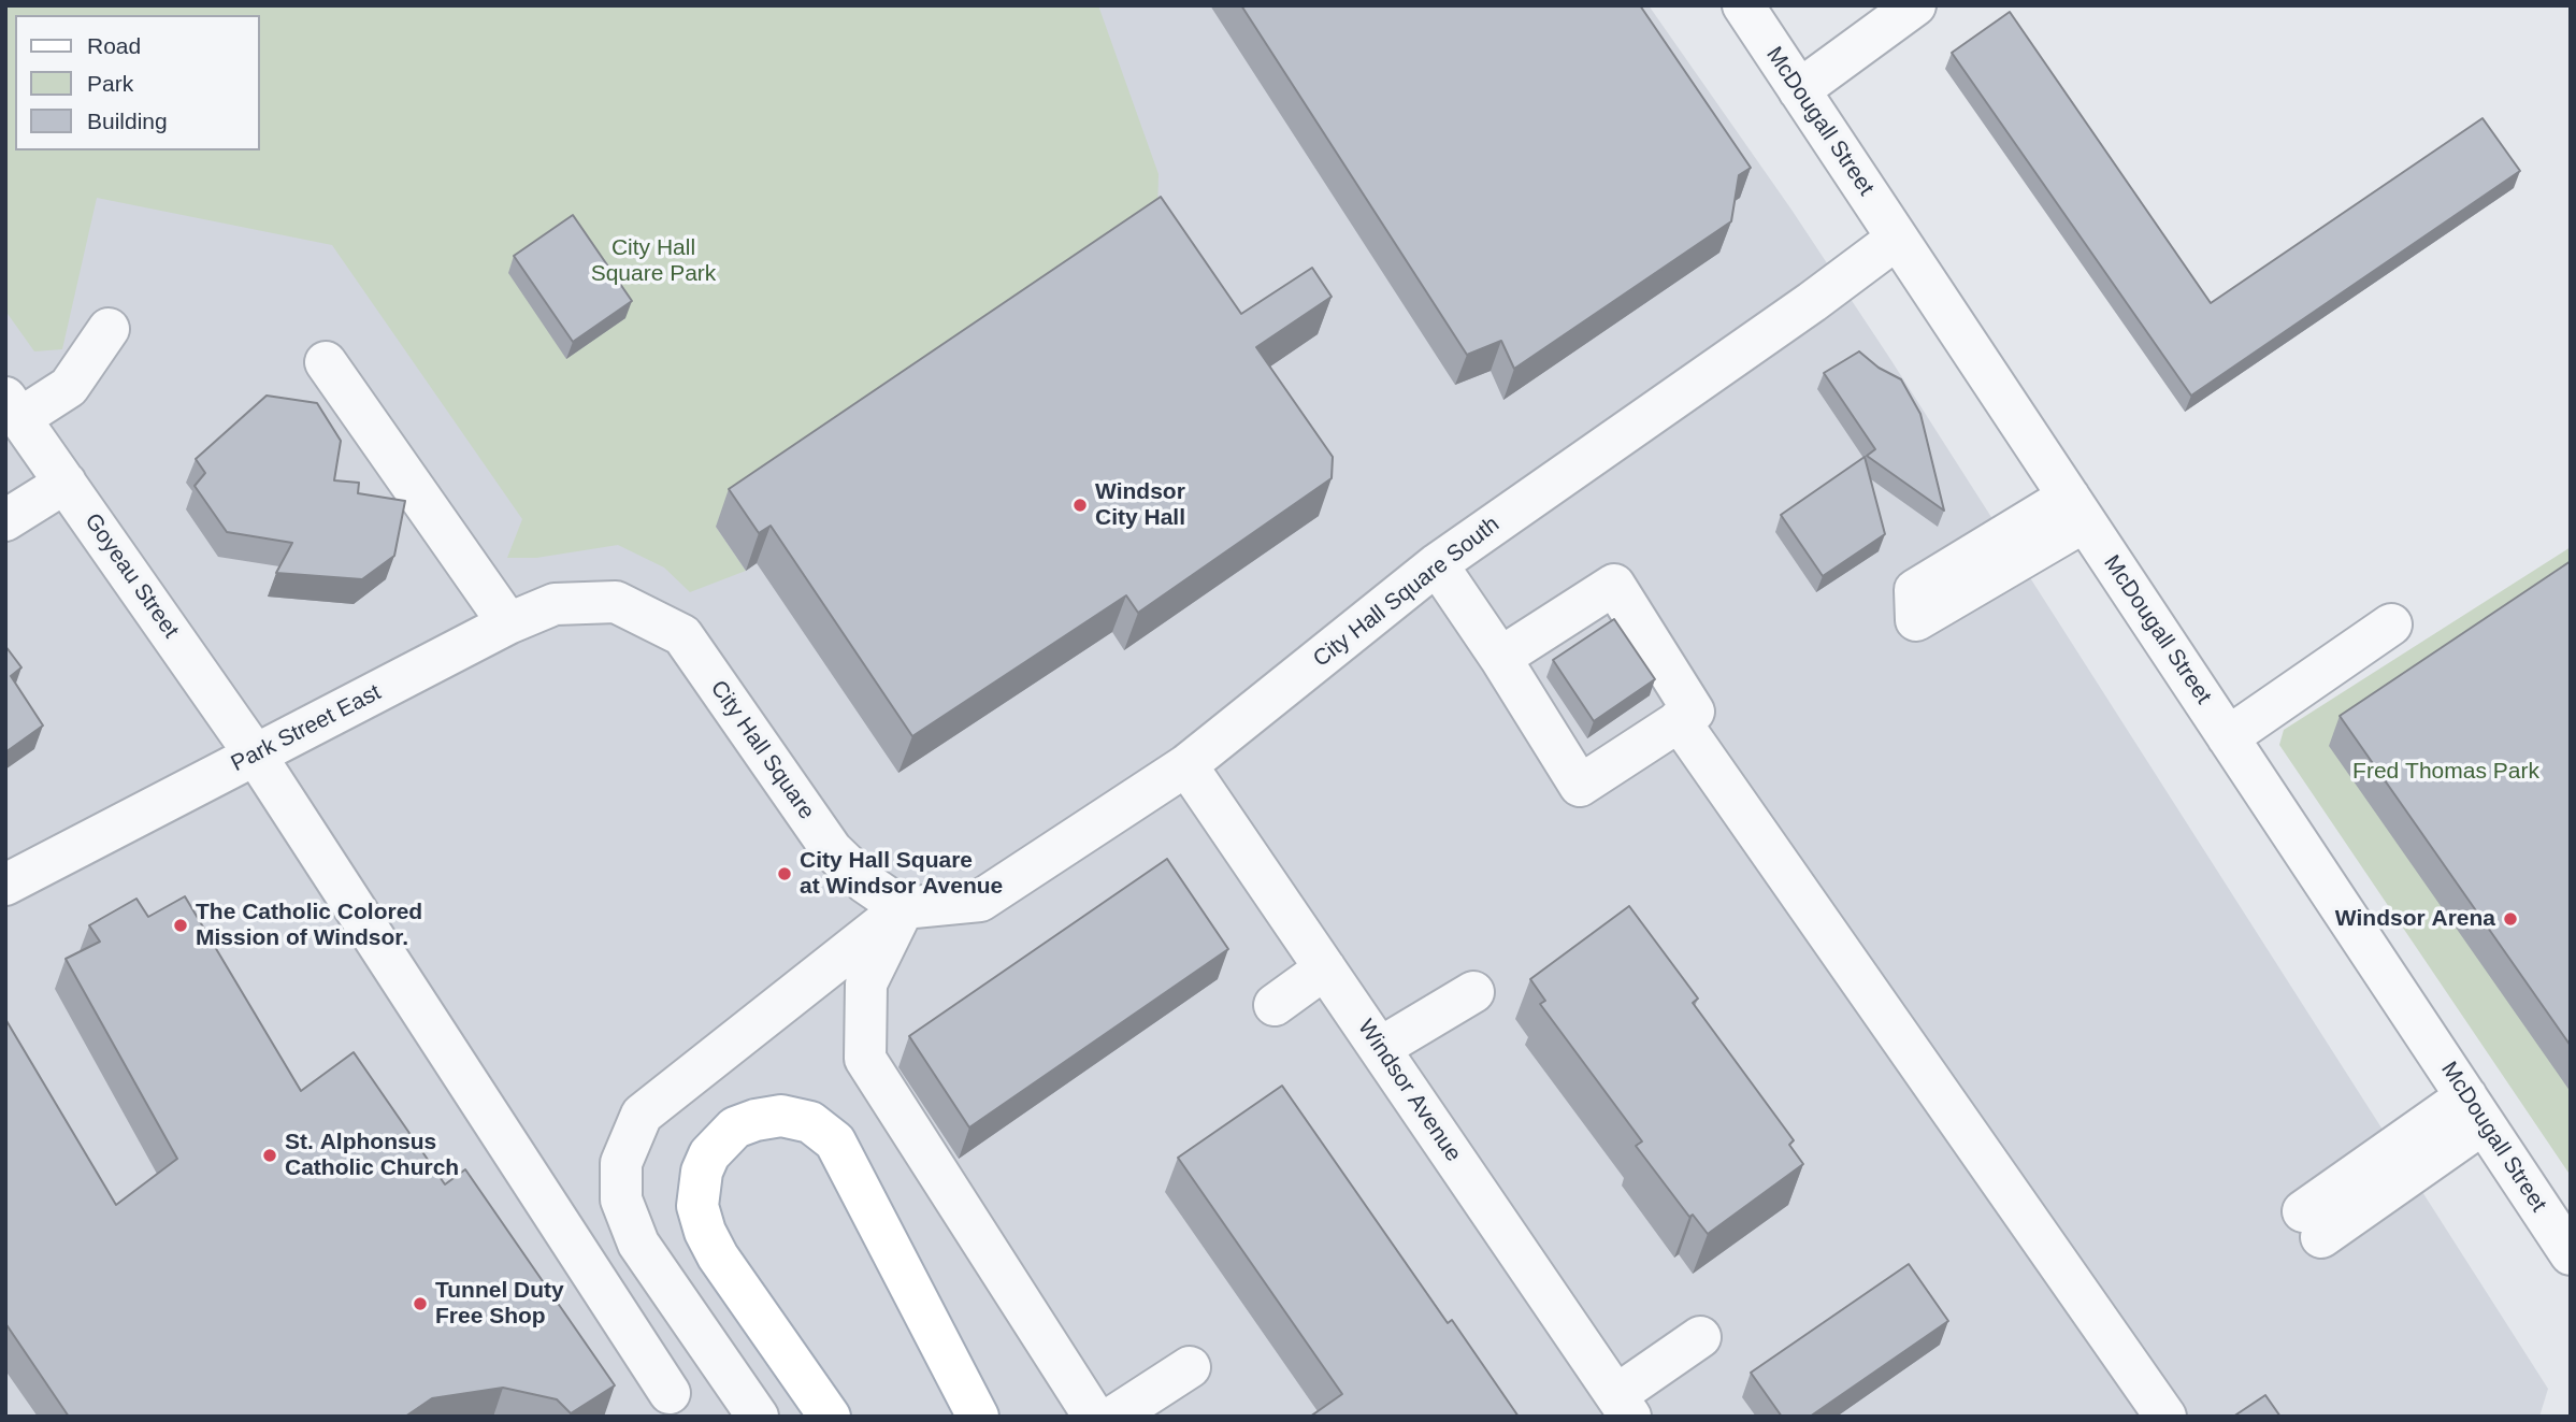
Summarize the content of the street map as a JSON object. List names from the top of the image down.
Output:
{
  "streets": {
    "street": [
      "McDougall Street",
      "Goyeau Street",
      "City Hall Square South",
      "Park Street East",
      "City Hall Square",
      "Windsor Avenue"
    ]
  },
  "crossings": [
    ["McDougall Street", "City Hall Square South"],
    ["Goyeau Street", "Park Street East"],
    ["City Hall Square South", "City Hall Square"],
    ["City Hall Square South", "Windsor Avenue"],
    ["Park Street East", "City Hall Square"]
  ],
  "parks": ["City Hall Square Park", "Fred Thomas Park"],
  "places": [
    "Windsor City Hall",
    "City Hall Square at Windsor Avenue",
    "Windsor Arena",
    "The Catholic Colored Mission of Windsor.",
    "St. Alphonsus Catholic Church",
    "Tunnel Duty Free Shop"
  ],
  "legend": ["Road", "Park", "Building"]
}
